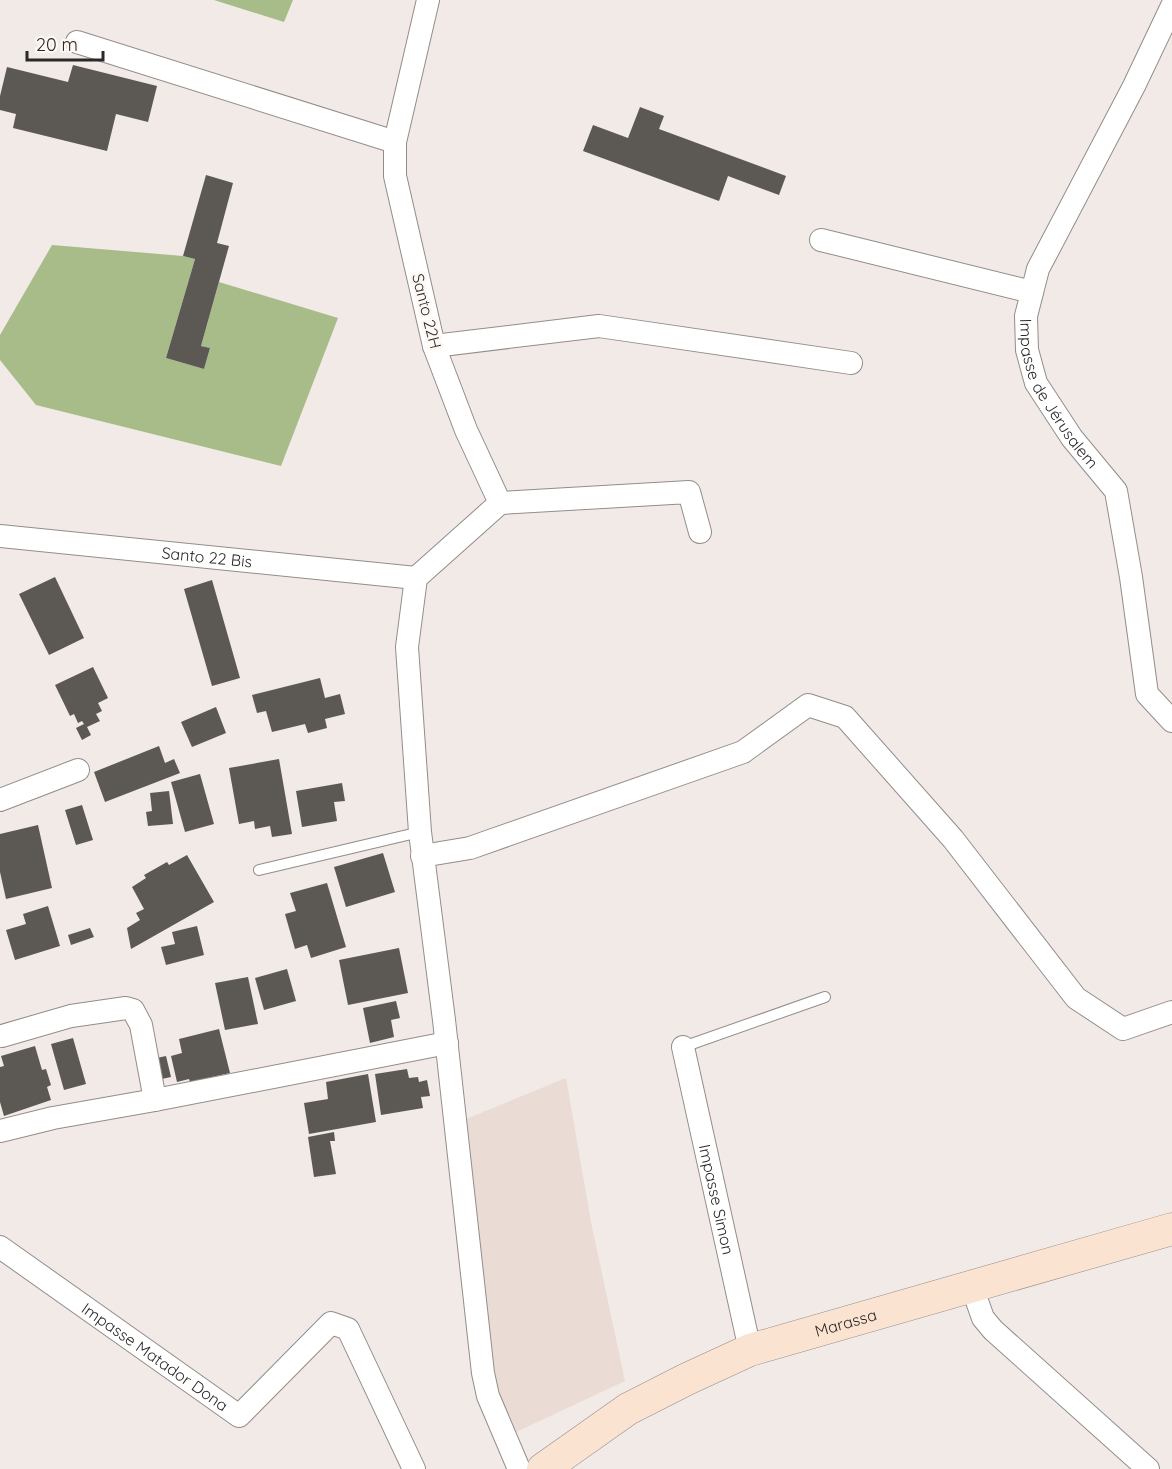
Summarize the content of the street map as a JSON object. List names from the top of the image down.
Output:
{
  "streets": {
    "main road": ["Marassa"],
    "street": [
      "Santo 22H",
      "Impasse de Jérusalem",
      "Santo 22 Bis",
      "Impasse Simon",
      "Impasse Matador Dona"
    ]
  },
  "crossings": [
    ["Impasse Simon", "Marassa"]
  ],
  "scale_bar": "20 m"
}
